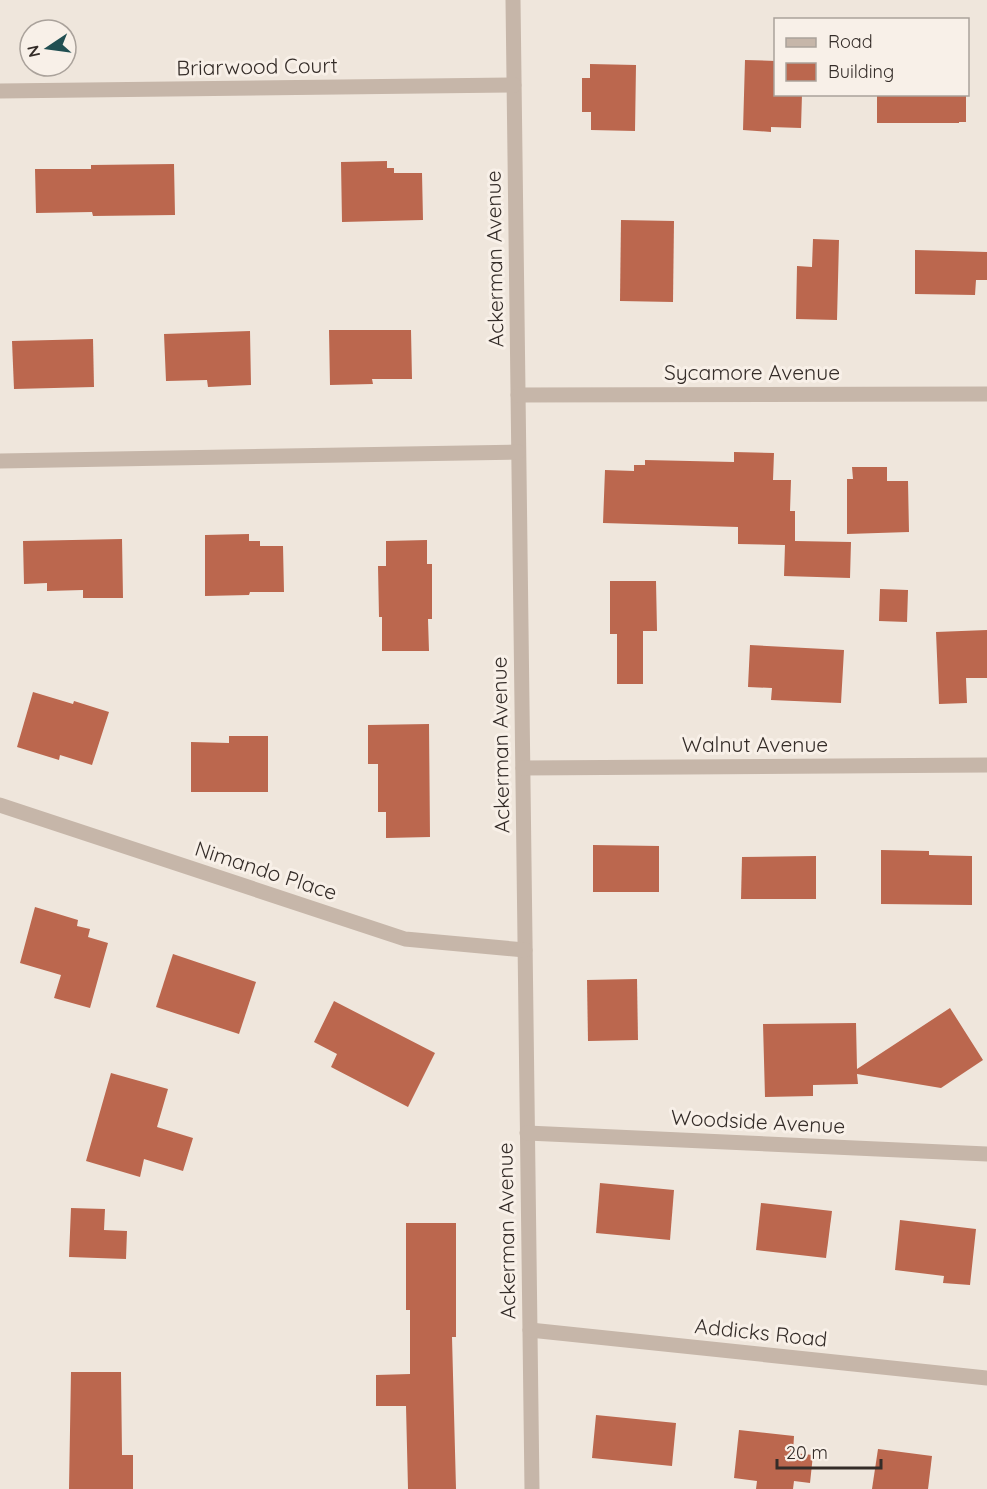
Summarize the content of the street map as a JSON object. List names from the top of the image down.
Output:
{
  "streets": {
    "street": [
      "Briarwood Court",
      "Ackerman Avenue",
      "Sycamore Avenue",
      "Walnut Avenue",
      "Nimando Place",
      "Woodside Avenue",
      "Addicks Road"
    ]
  },
  "crossings": [
    ["Briarwood Court", "Ackerman Avenue"],
    ["Ackerman Avenue", "Sycamore Avenue"],
    ["Ackerman Avenue", "Walnut Avenue"],
    ["Ackerman Avenue", "Nimando Place"],
    ["Ackerman Avenue", "Woodside Avenue"],
    ["Ackerman Avenue", "Addicks Road"]
  ],
  "legend": ["Road", "Building"],
  "scale_bar": "20 m",
  "north": "left"
}
